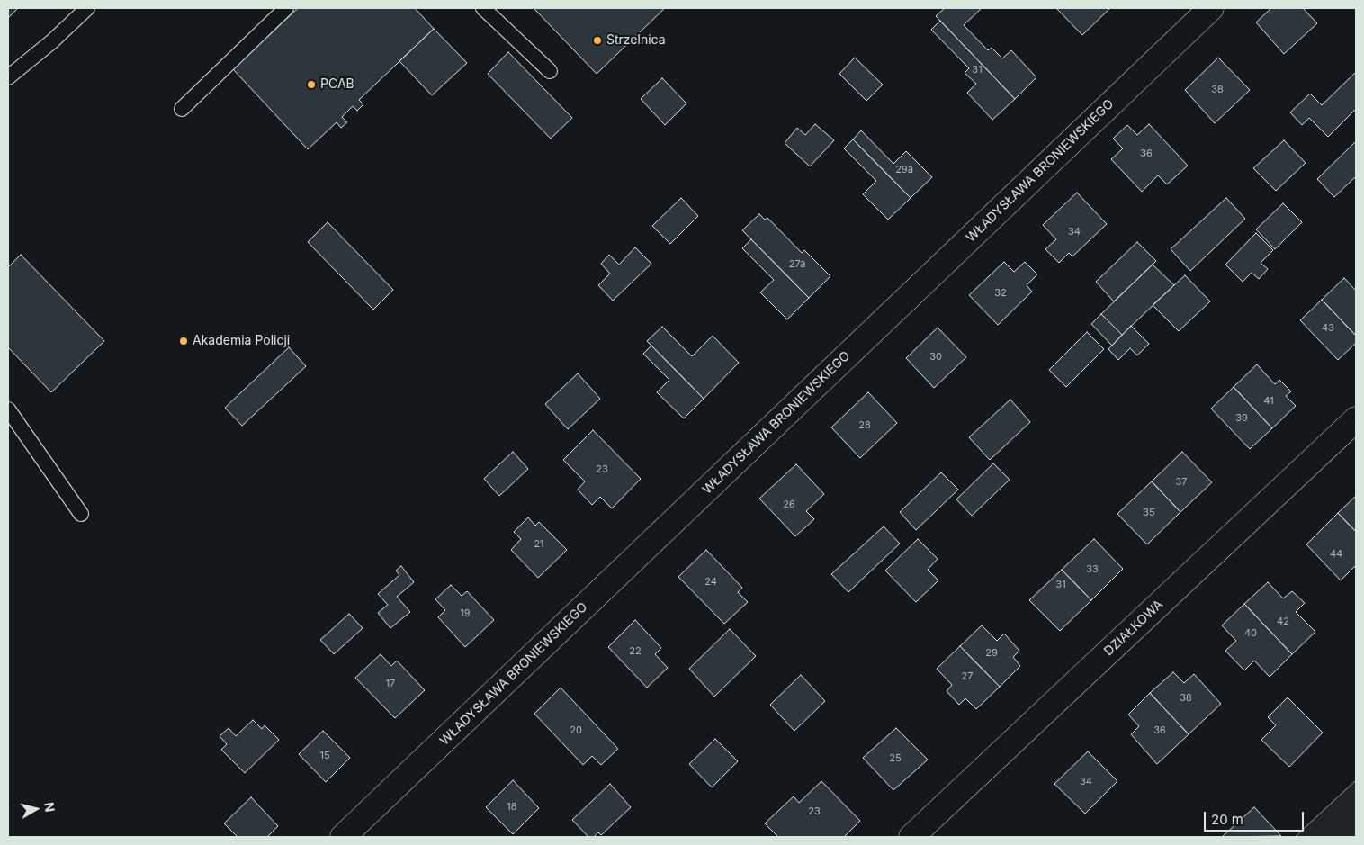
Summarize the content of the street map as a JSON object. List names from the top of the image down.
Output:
{
  "streets": {
    "street": ["WŁADYSŁAWA BRONIEWSKIEGO", "DZIAŁKOWA"]
  },
  "places": ["Strzelnica", "PCAB", "Akademia Policji"],
  "house_numbers": [
    "31",
    "38",
    "36",
    "29a",
    "34",
    "27a",
    "32",
    "43",
    "30",
    "41",
    "39",
    "28",
    "23",
    "37",
    "26",
    "35",
    "21",
    "44",
    "33",
    "24",
    "31",
    "19",
    "42",
    "40",
    "22",
    "29",
    "27",
    "17",
    "38",
    "20",
    "36",
    "15",
    "25",
    "34",
    "18",
    "23"
  ],
  "scale_bar": "20 m",
  "north": "right"
}
